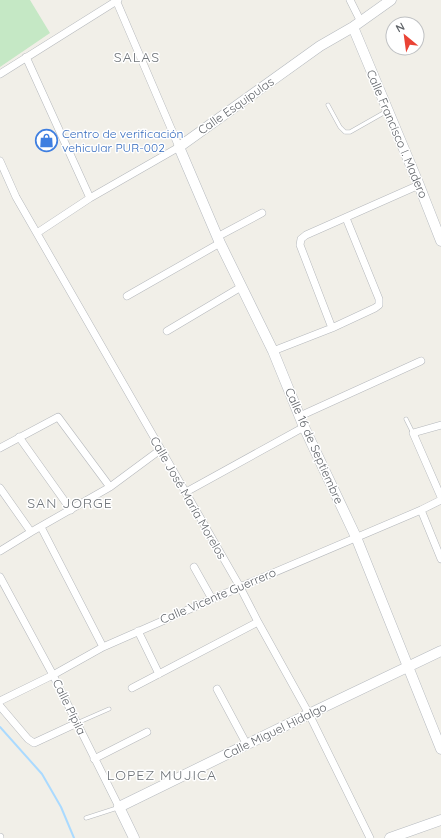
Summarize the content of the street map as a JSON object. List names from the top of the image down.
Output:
{
  "streets": {
    "street": [
      "Calle Esquipulas",
      "Calle Francisco I. Madero",
      "Calle 16 de Septiembre",
      "Calle José María Morelos",
      "Calle Vicente Guerrero",
      "Calle Pípila",
      "Calle Miguel Hidalgo"
    ]
  },
  "crossings": [
    ["Calle Esquipulas", "Calle Francisco I. Madero"],
    ["Calle Esquipulas", "Calle 16 de Septiembre"],
    ["Calle Esquipulas", "Calle José María Morelos"],
    ["Calle 16 de Septiembre", "Calle Vicente Guerrero"],
    ["Calle 16 de Septiembre", "Calle Miguel Hidalgo"],
    ["Calle José María Morelos", "Calle Vicente Guerrero"],
    ["Calle José María Morelos", "Calle Miguel Hidalgo"],
    ["Calle Vicente Guerrero", "Calle Pípila"],
    ["Calle Pípila", "Calle Miguel Hidalgo"]
  ],
  "districts": ["SALAS", "SAN JORGE", "LOPEZ MUJICA"],
  "places": {
    "shop": ["Centro de verificación vehicular PUR-002"]
  },
  "north": "top left"
}
